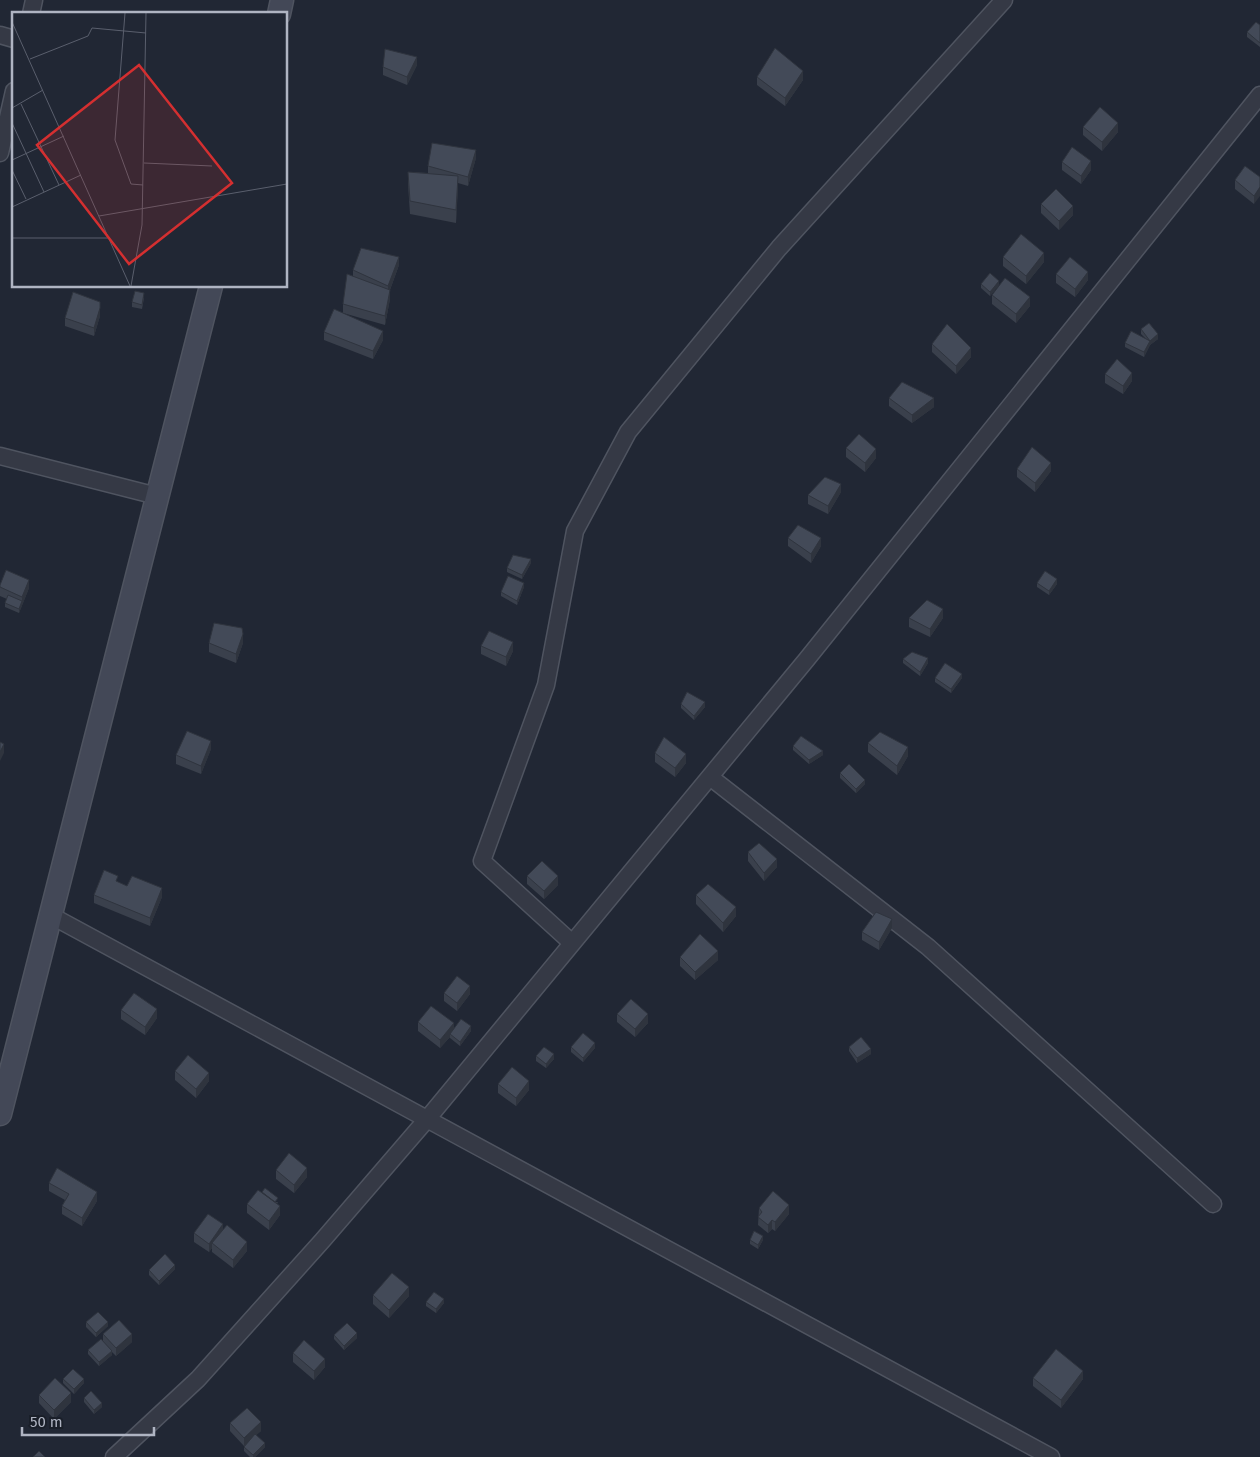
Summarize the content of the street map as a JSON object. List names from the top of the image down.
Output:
{
  "scale_bar": "50 m"
}
